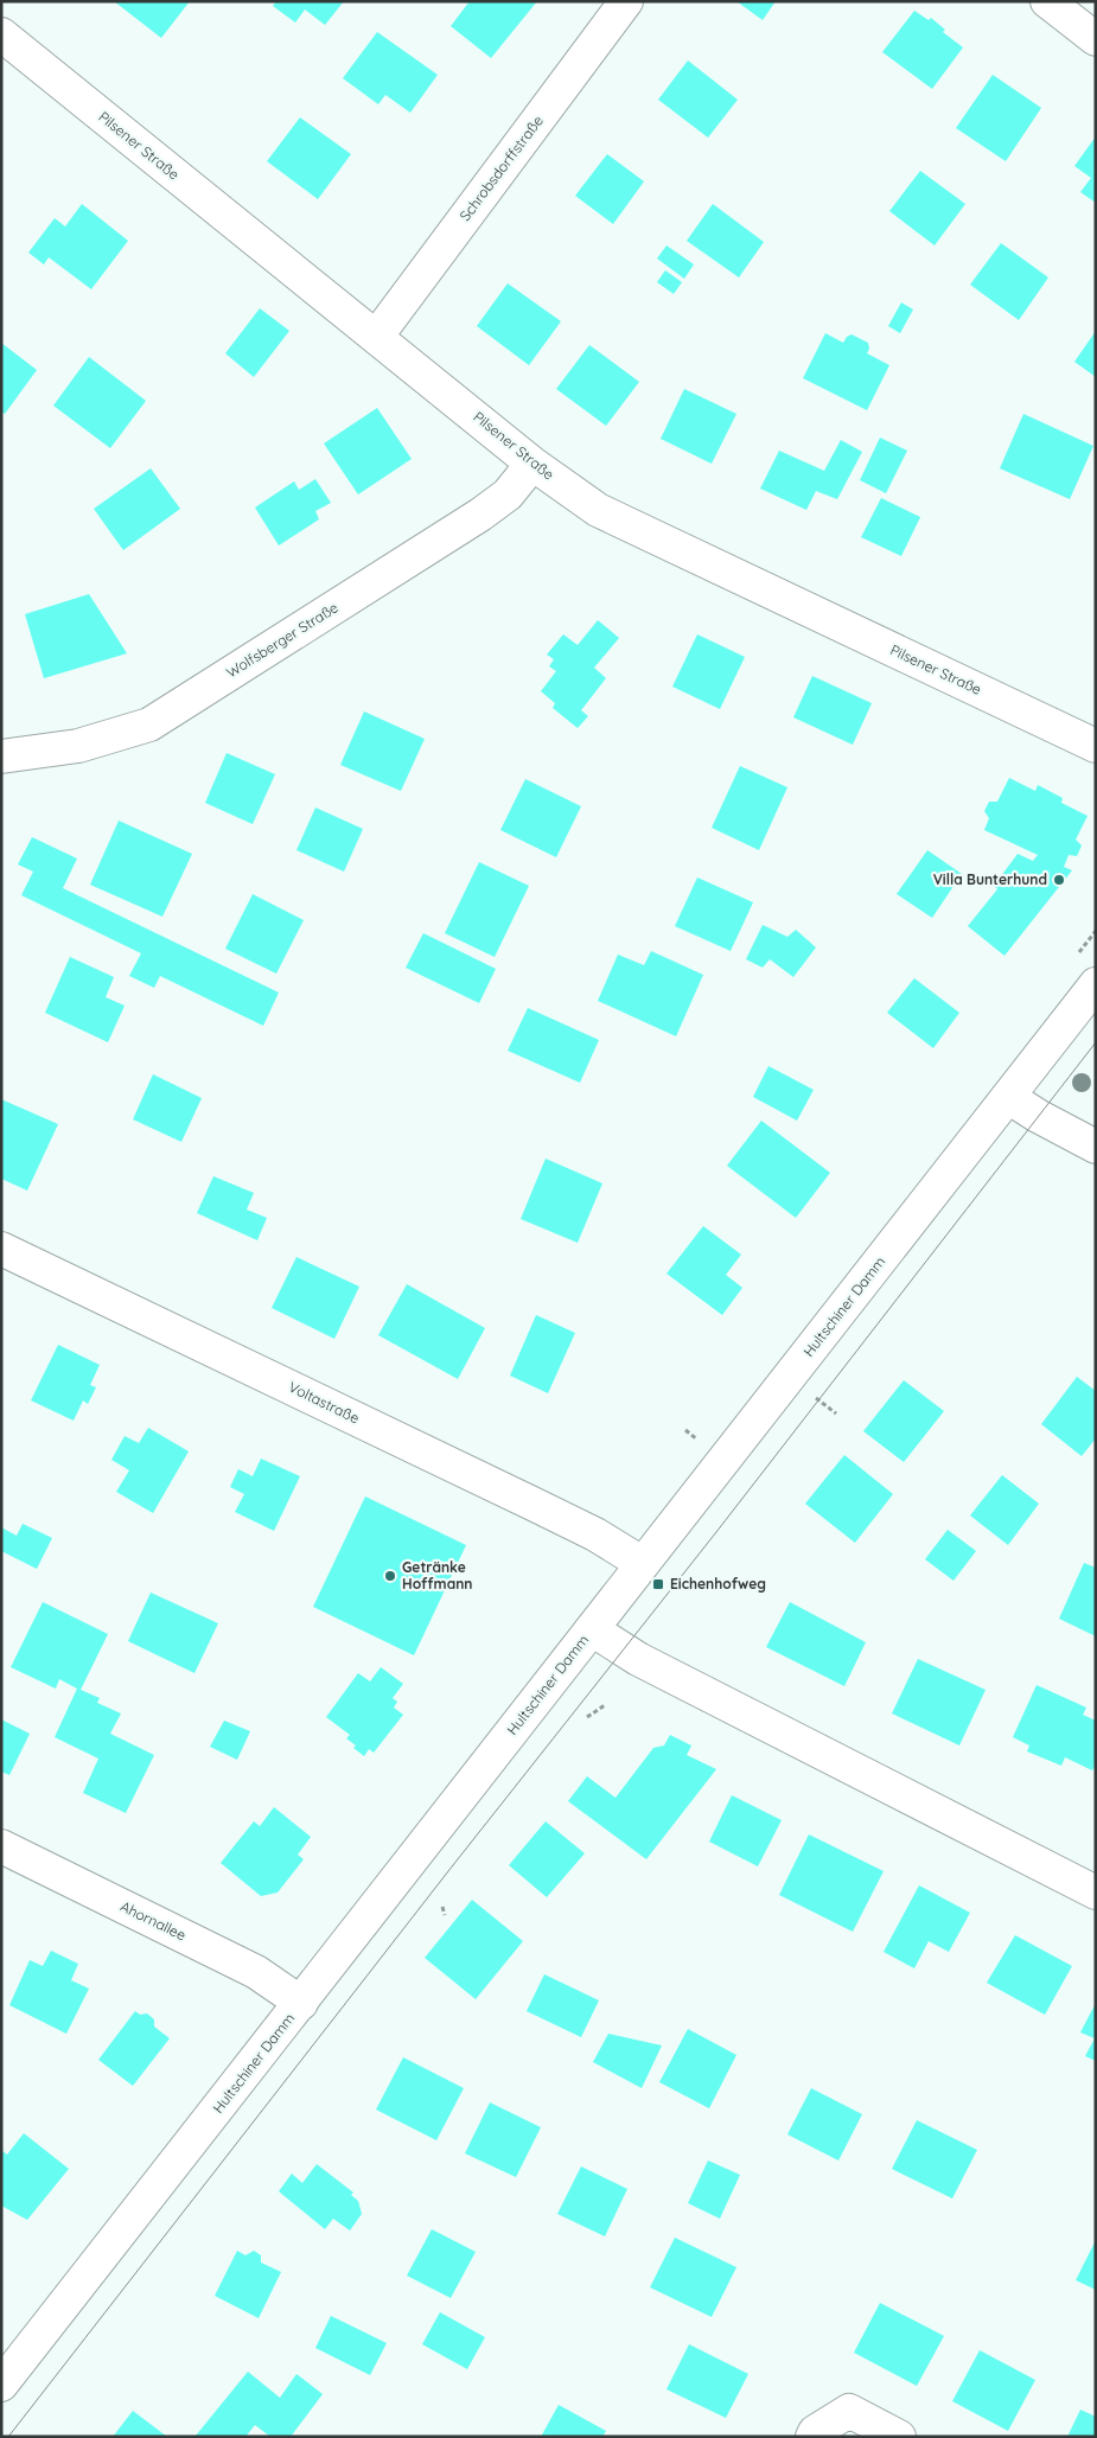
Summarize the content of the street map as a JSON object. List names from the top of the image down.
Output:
{
  "streets": {
    "street": [
      "Pilsener Straße",
      "Schrobsdorffstraße",
      "Wolfsberger Straße",
      "Hultschiner Damm",
      "Voltastraße",
      "Ahornallee"
    ]
  },
  "crossings": [
    ["Pilsener Straße", "Schrobsdorffstraße"],
    ["Pilsener Straße", "Wolfsberger Straße"],
    ["Hultschiner Damm", "Voltastraße"],
    ["Hultschiner Damm", "Ahornallee"]
  ],
  "places": {
    "other": ["Villa Bunterhund", "Getränke Hoffmann"],
    "transit": ["Eichenhofweg"]
  }
}
